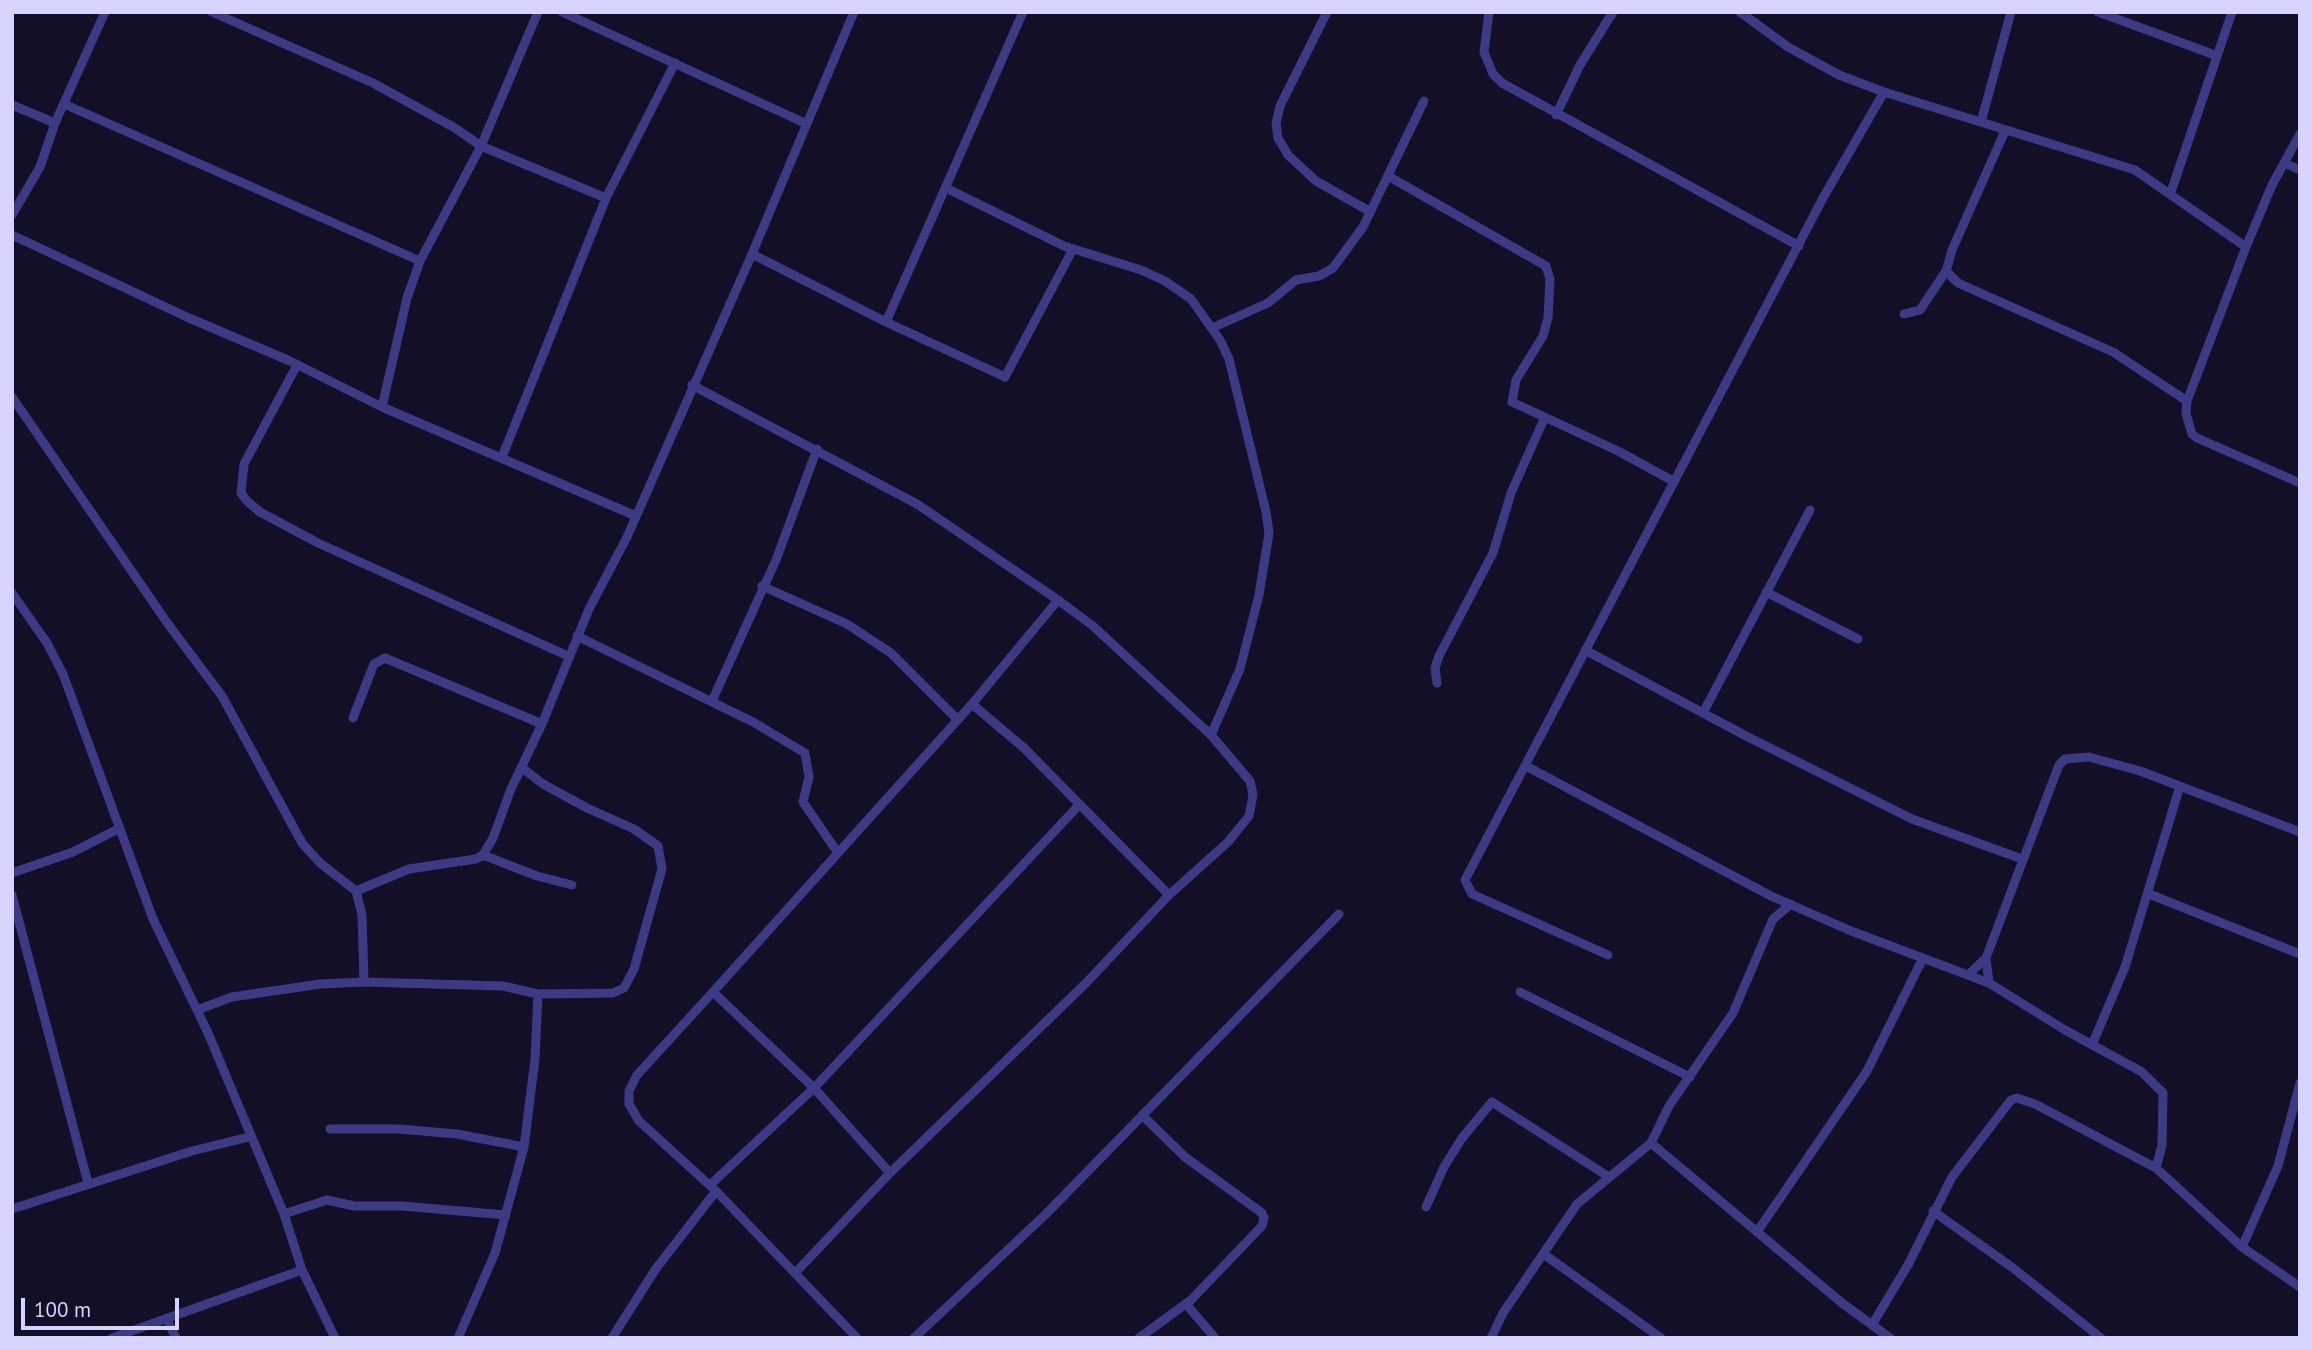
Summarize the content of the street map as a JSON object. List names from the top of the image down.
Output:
{
  "scale_bar": "100 m"
}
